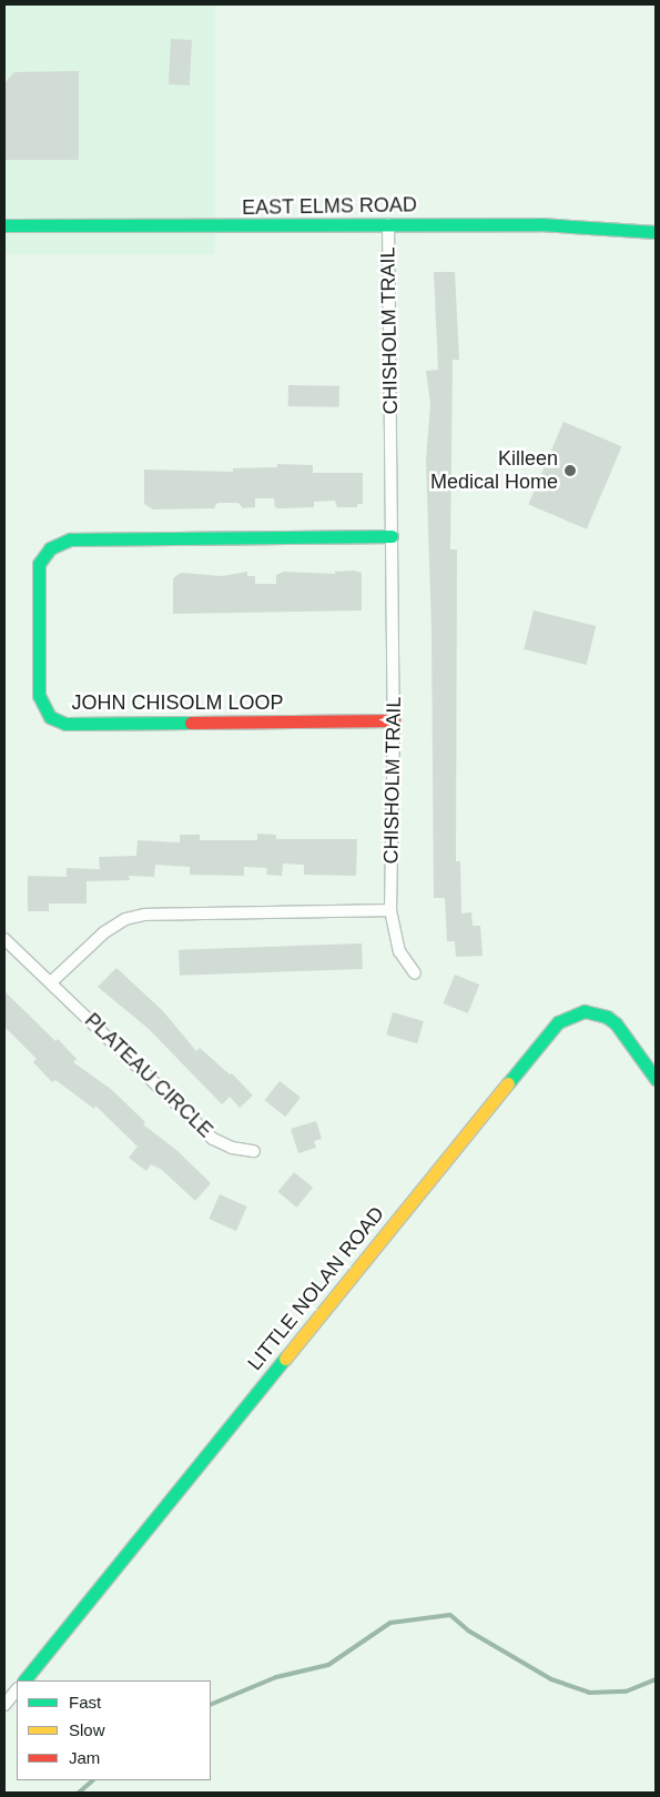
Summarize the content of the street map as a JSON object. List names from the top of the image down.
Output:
{
  "streets": {
    "street": [
      "EAST ELMS ROAD",
      "CHISHOLM TRAIL",
      "JOHN CHISOLM LOOP",
      "PLATEAU CIRCLE",
      "LITTLE NOLAN ROAD"
    ]
  },
  "crossings": [
    ["EAST ELMS ROAD", "CHISHOLM TRAIL"],
    ["CHISHOLM TRAIL", "JOHN CHISOLM LOOP"]
  ],
  "places": ["Killeen Medical Home"],
  "legend": ["Fast", "Slow", "Jam"]
}
